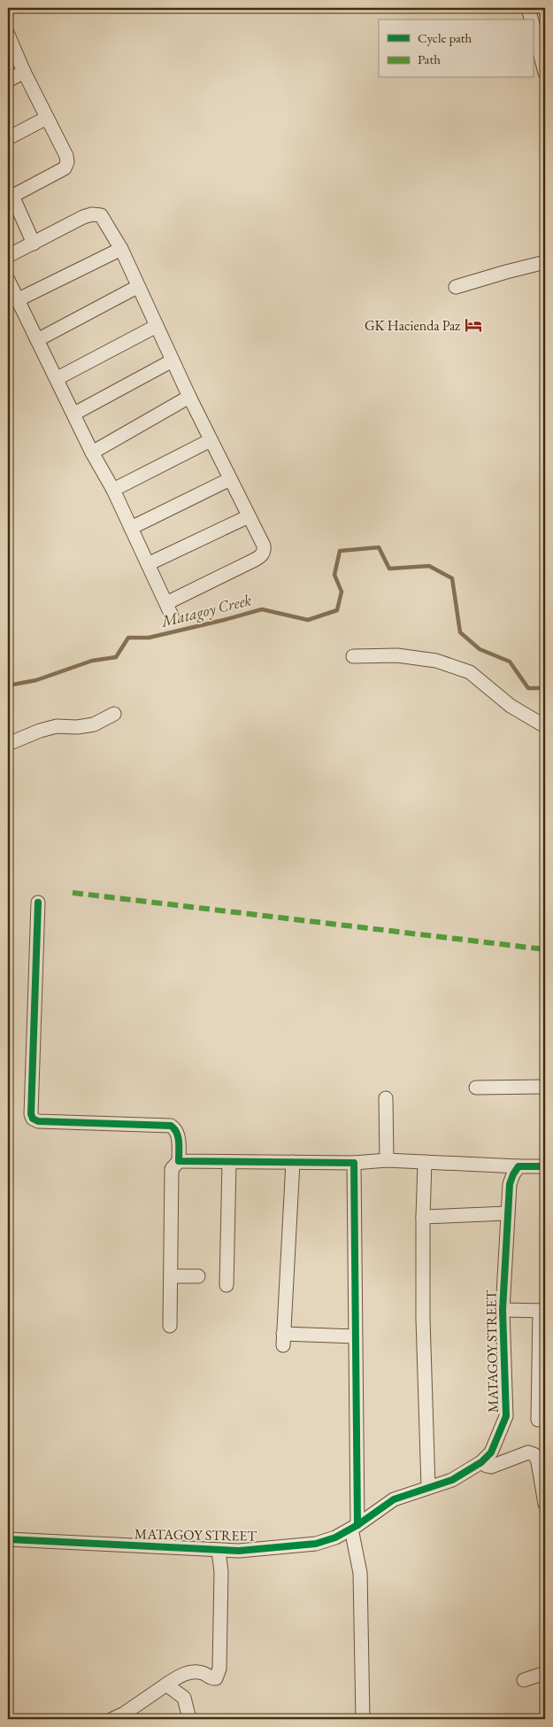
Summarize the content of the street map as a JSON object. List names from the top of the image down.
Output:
{
  "streets": {
    "street": ["MATAGOY STREET"]
  },
  "water": ["Matagoy Creek"],
  "places": {
    "hotel": ["GK Hacienda Paz"]
  },
  "legend": ["Cycle path", "Path"]
}
